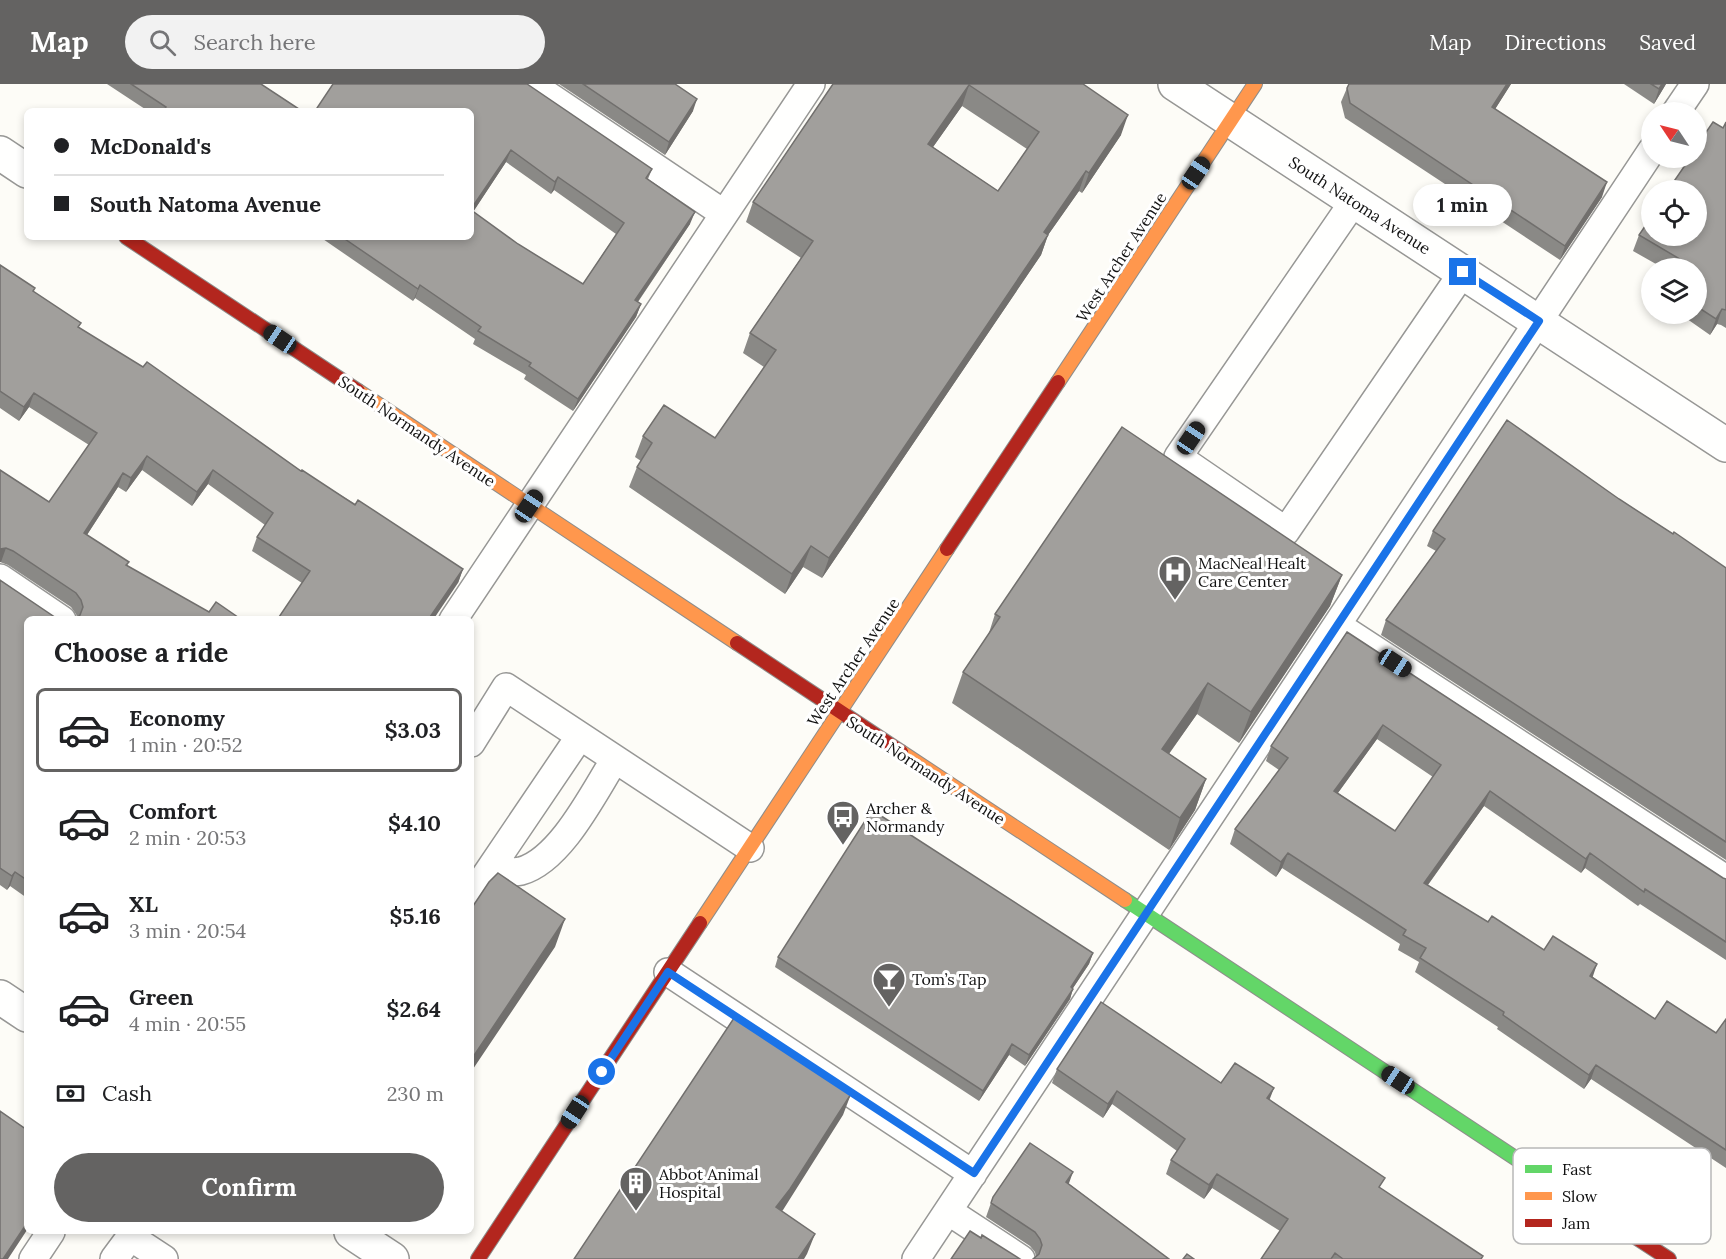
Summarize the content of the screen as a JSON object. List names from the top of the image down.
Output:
{
  "streets": {
    "street": ["South Natoma Avenue", "West Archer Avenue", "South Normandy Avenue"]
  },
  "crossings": [
    ["South Natoma Avenue", "West Archer Avenue"],
    ["West Archer Avenue", "South Normandy Avenue"]
  ],
  "places": {
    "hospital": ["MacNeal Healt Care Center"],
    "bus stop": ["Archer & Normandy"],
    "bar": ["Tom’s Tap"],
    "building": ["Abbot Animal Hospital"]
  },
  "legend": ["Fast", "Slow", "Jam"],
  "north": "top left",
  "page": {
    "header": "Map",
    "search": "Search here",
    "nav": ["Map", "Directions", "Saved"],
    "banner": ["McDonald's", "South Natoma Avenue"],
    "bubble": "1 min",
    "heading": "Choose a ride",
    "list": [
      {
        "name": "Economy",
        "note": "1 min · 20:52",
        "value": "$3.03"
      },
      {
        "name": "Comfort",
        "note": "2 min · 20:53",
        "value": "$4.10"
      },
      {
        "name": "XL",
        "note": "3 min · 20:54",
        "value": "$5.16"
      },
      {
        "name": "Green",
        "note": "4 min · 20:55",
        "value": "$2.64"
      }
    ],
    "pay": ["Cash", "230 m"],
    "buttons": "Confirm"
  }
}
